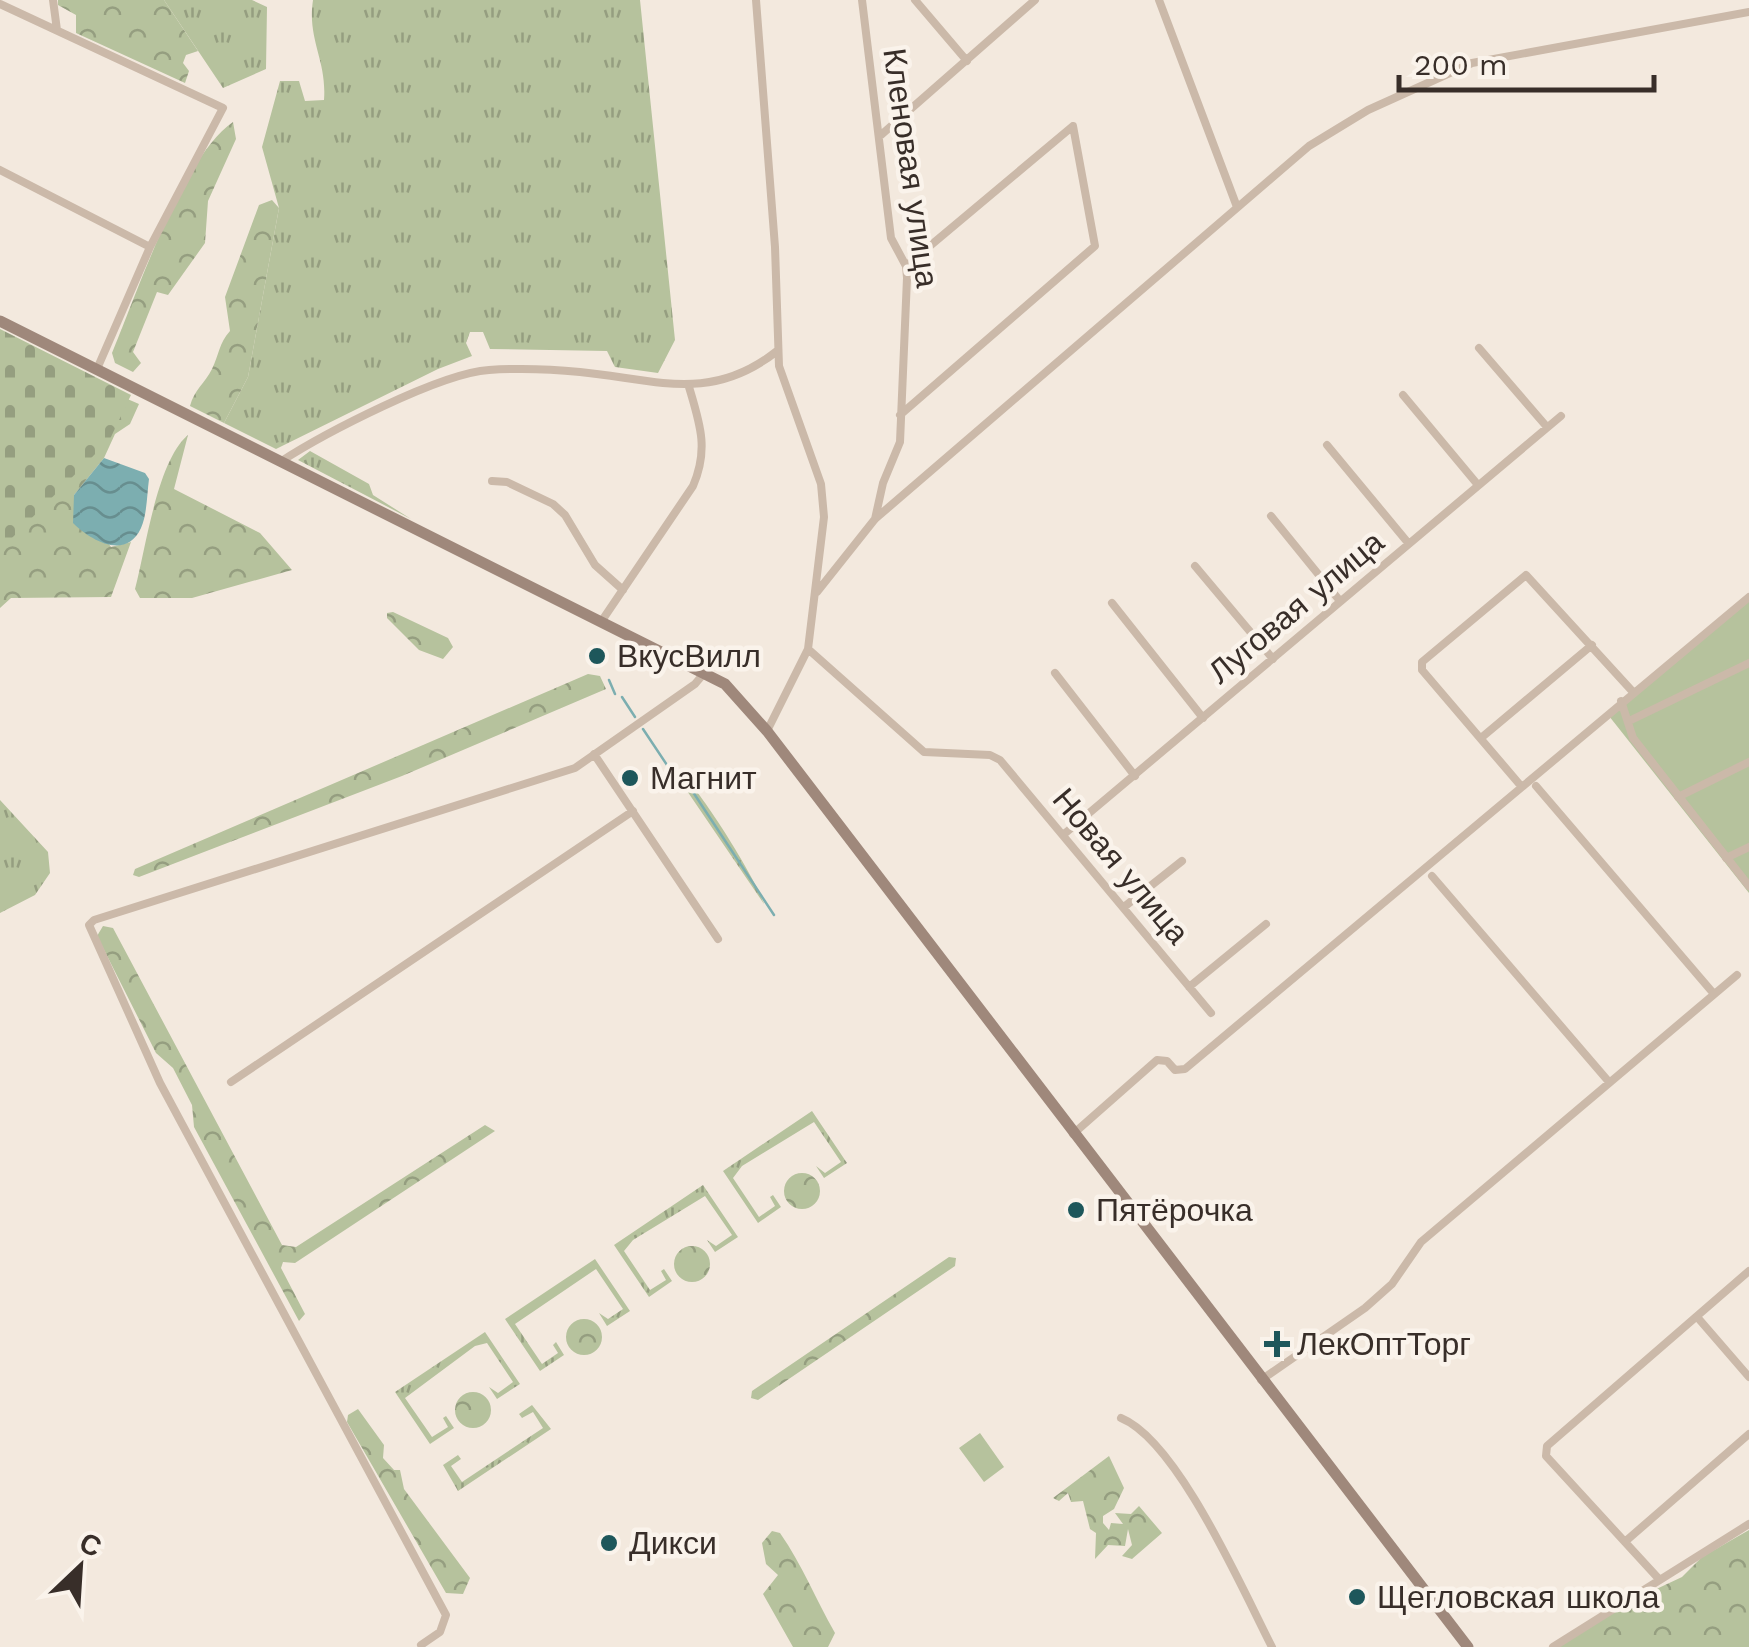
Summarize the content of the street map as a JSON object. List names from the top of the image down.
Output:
{
  "streets": {
    "street": ["Кленовая улица", "Луговая улица", "Новая улица"]
  },
  "crossings": [
    ["Луговая улица", "Новая улица"]
  ],
  "places": {
    "other": [
      "ВкусВилл",
      "Магнит",
      "Пятёрочка",
      "Дикси",
      "Щегловская школа"
    ],
    "health": ["ЛекОптТорг"]
  },
  "scale_bar": "200 m",
  "north": "top right"
}
